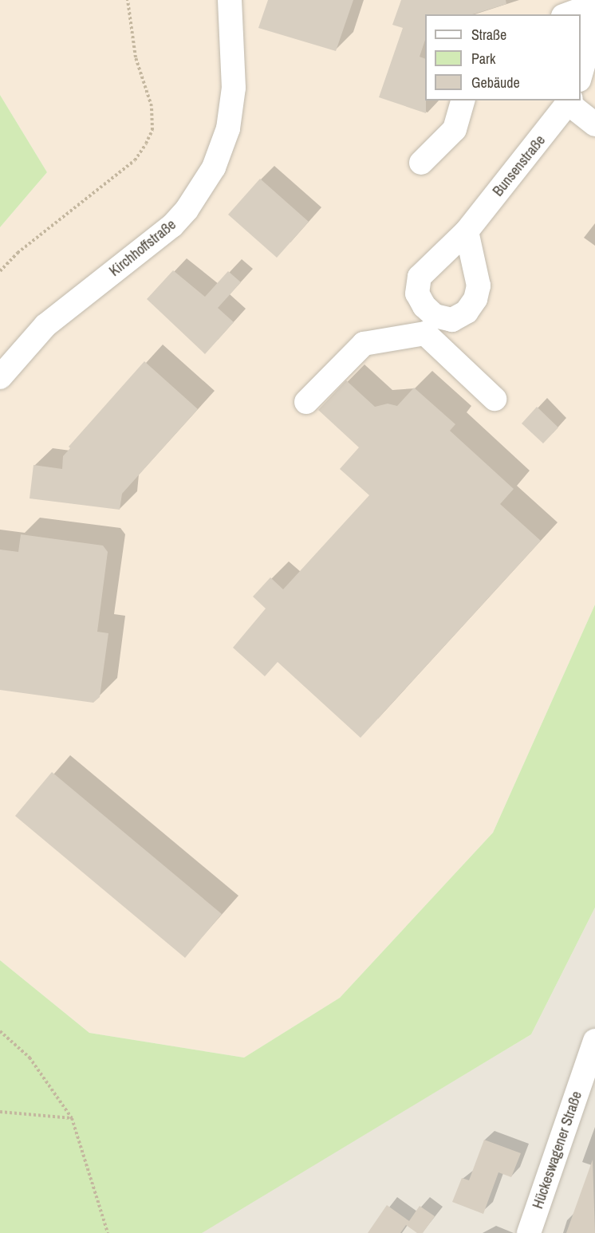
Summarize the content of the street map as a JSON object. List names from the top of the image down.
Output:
{
  "streets": {
    "street": ["Bunsenstraße", "Kirchhoffstraße", "Hückeswagener Straße"]
  },
  "legend": ["Straße", "Park", "Gebäude"]
}
